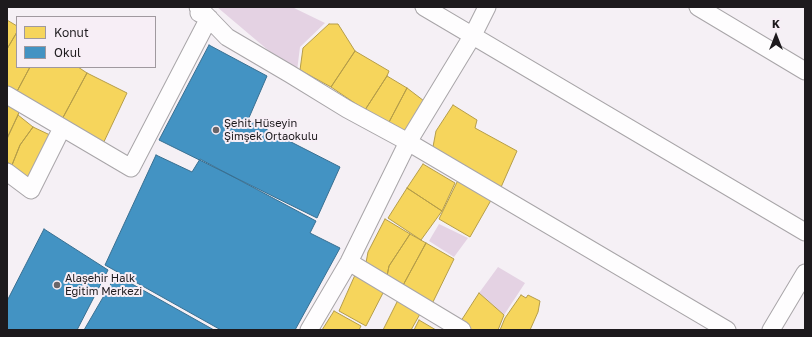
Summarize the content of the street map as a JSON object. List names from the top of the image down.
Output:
{
  "places": ["Şehit Hüseyin Şimşek Ortaokulu", "Alaşehir Halk Eğitim Merkezi"],
  "legend": ["Konut", "Okul"],
  "north": "top"
}
